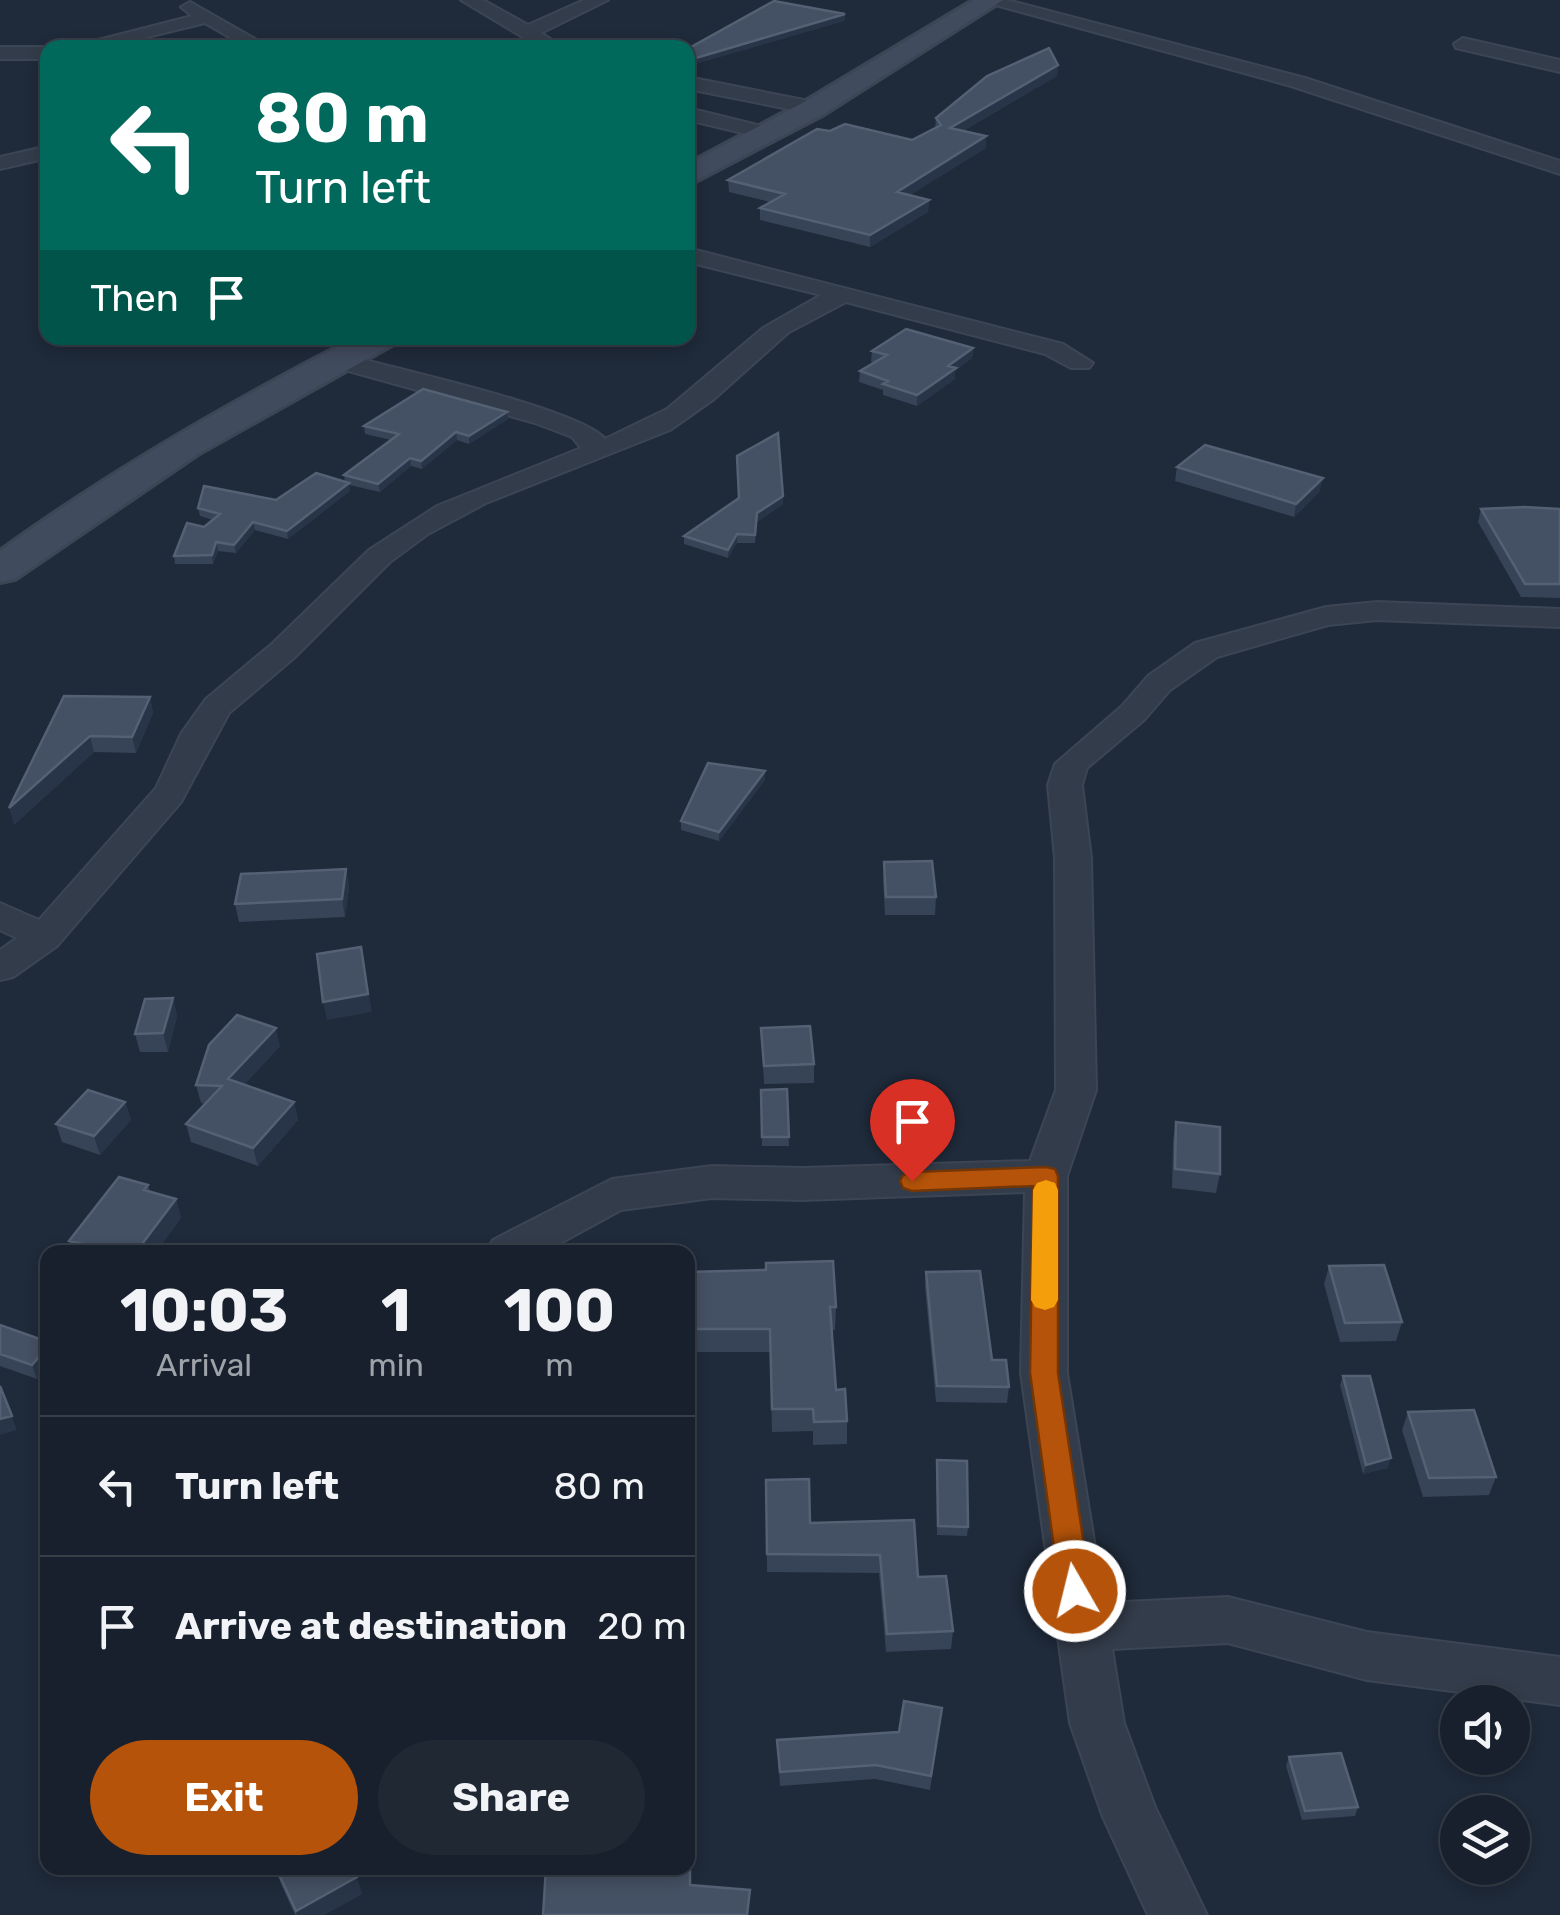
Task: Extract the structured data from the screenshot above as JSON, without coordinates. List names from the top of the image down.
{
  "page": {
    "turn": ["80 m", "Turn left"],
    "then": "Then",
    "eta": [
      "10:03",
      "Arrival",
      "1",
      "min",
      "100",
      "m"
    ],
    "list": [
      {
        "name": "Turn left",
        "value": "80 m"
      },
      {
        "name": "Arrive at destination",
        "value": "20 m"
      }
    ],
    "buttons": ["Exit", "Share"]
  }
}
